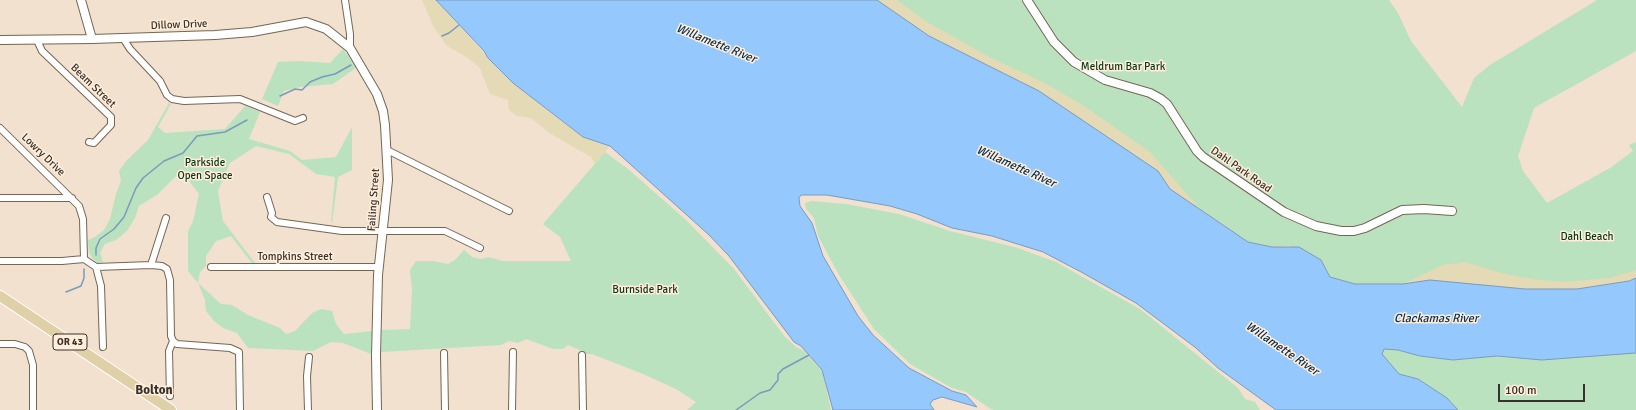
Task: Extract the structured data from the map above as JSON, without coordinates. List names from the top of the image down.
{
  "streets": {
    "main road": ["OR 43"],
    "street": [
      "Dillow Drive",
      "Beam Street",
      "Lowry Drive",
      "Dahl Park Road",
      "Failing Street",
      "Tompkins Street"
    ]
  },
  "crossings": [
    ["Dillow Drive", "Beam Street"],
    ["Dillow Drive", "Failing Street"],
    ["Failing Street", "Tompkins Street"]
  ],
  "districts": ["Bolton"],
  "water": ["Willamette River", "Clackamas River"],
  "parks": [
    "Meldrum Bar Park",
    "Parkside Open Space",
    "Dahl Beach",
    "Burnside Park"
  ],
  "scale_bar": "100 m"
}
